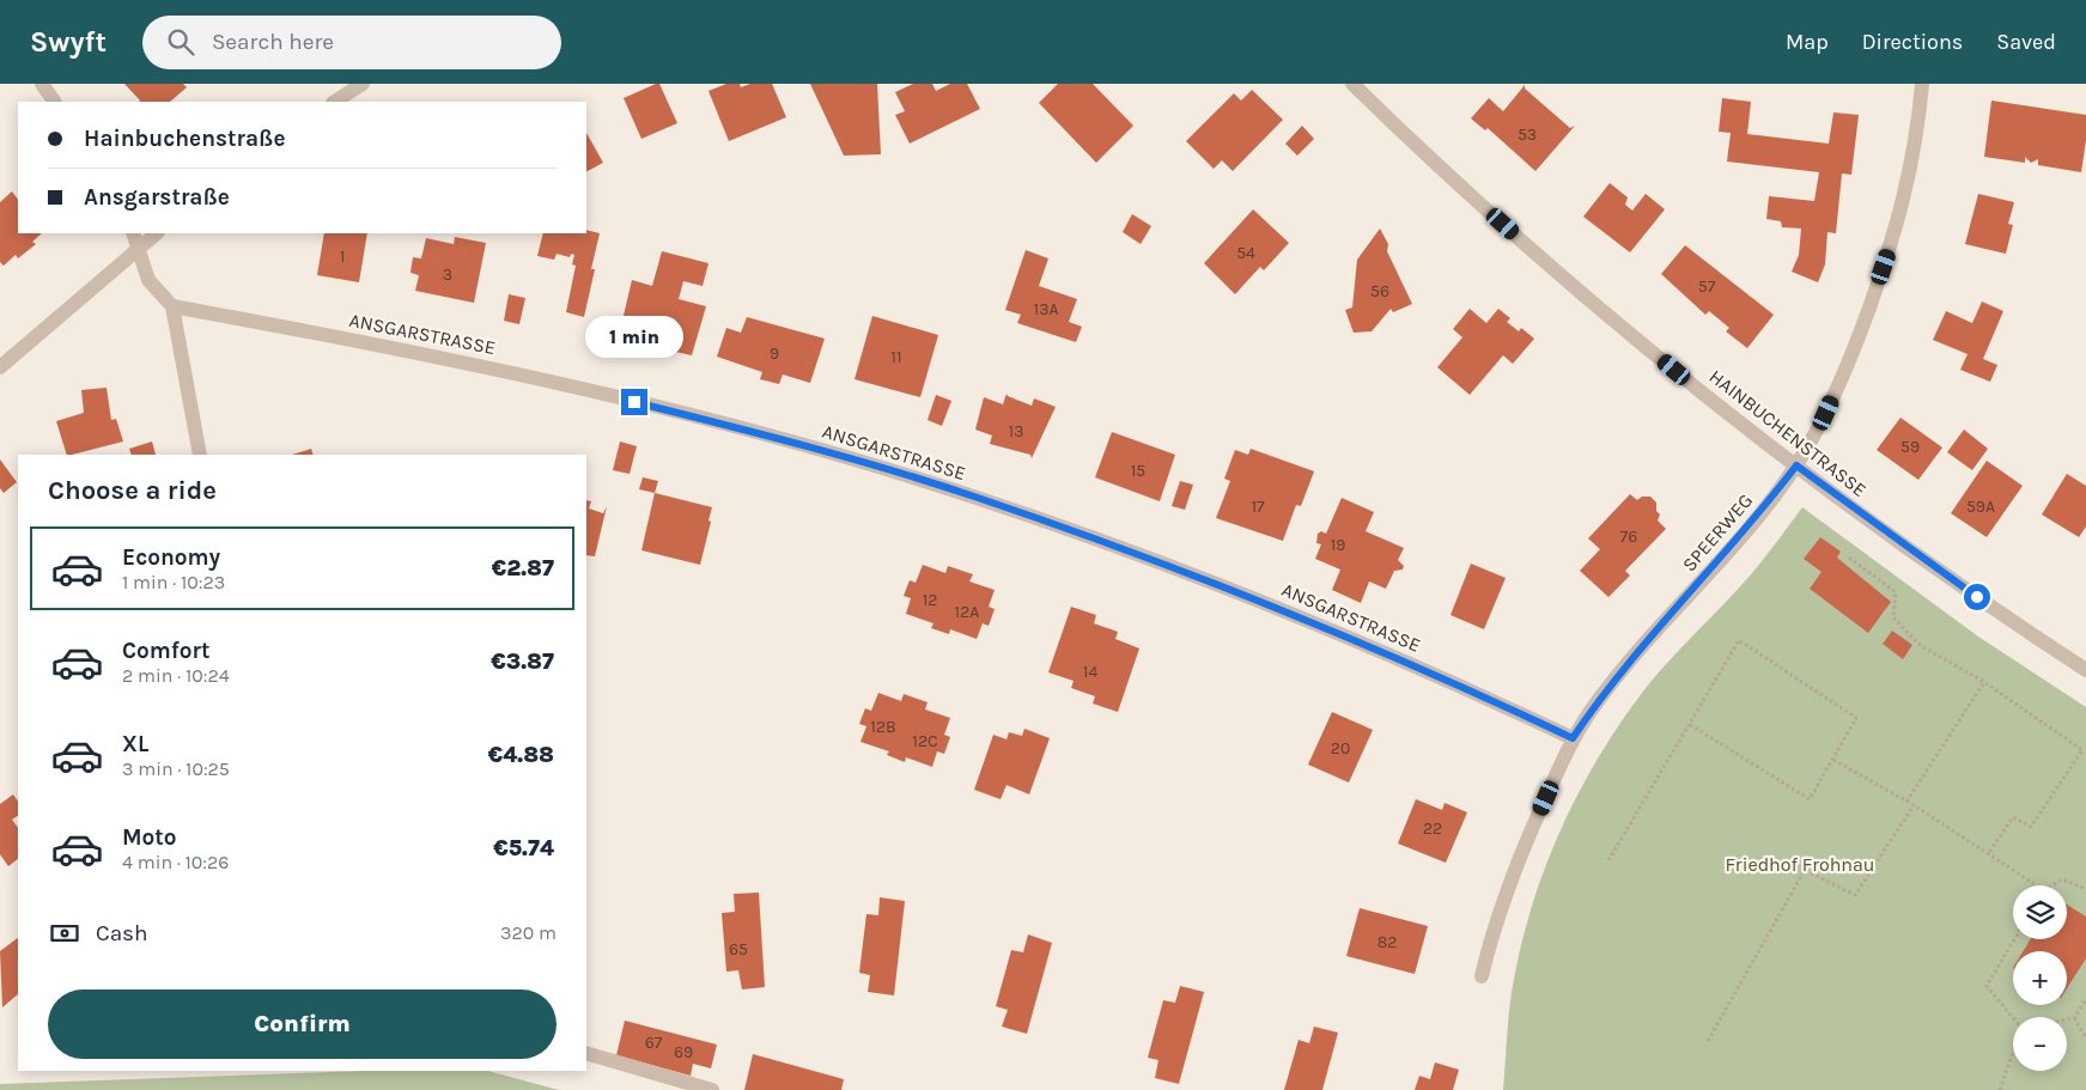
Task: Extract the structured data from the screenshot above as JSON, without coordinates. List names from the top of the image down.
{
  "streets": {
    "street": ["ANSGARSTRASSE", "HAINBUCHENSTRASSE", "SPEERWEG"]
  },
  "crossings": [
    ["ANSGARSTRASSE", "SPEERWEG"],
    ["HAINBUCHENSTRASSE", "SPEERWEG"]
  ],
  "parks": ["Friedhof Frohnau"],
  "house_numbers": [
    "53",
    "54",
    "1",
    "3",
    "57",
    "56",
    "13A",
    "9",
    "11",
    "13",
    "59",
    "15",
    "17",
    "59A",
    "76",
    "19",
    "12",
    "12A",
    "14",
    "12B",
    "12C",
    "20",
    "22",
    "82",
    "65",
    "67",
    "69"
  ],
  "page": {
    "header": "Swyft",
    "search": "Search here",
    "nav": ["Map", "Directions", "Saved"],
    "banner": ["Hainbuchenstraße", "Ansgarstraße"],
    "bubble": "1 min",
    "heading": "Choose a ride",
    "list": [
      {
        "name": "Economy",
        "note": "1 min · 10:23",
        "value": "€2.87"
      },
      {
        "name": "Comfort",
        "note": "2 min · 10:24",
        "value": "€3.87"
      },
      {
        "name": "XL",
        "note": "3 min · 10:25",
        "value": "€4.88"
      },
      {
        "name": "Moto",
        "note": "4 min · 10:26",
        "value": "€5.74"
      }
    ],
    "map_buttons": ["+", "−"],
    "pay": ["Cash", "320 m"],
    "buttons": "Confirm"
  }
}
